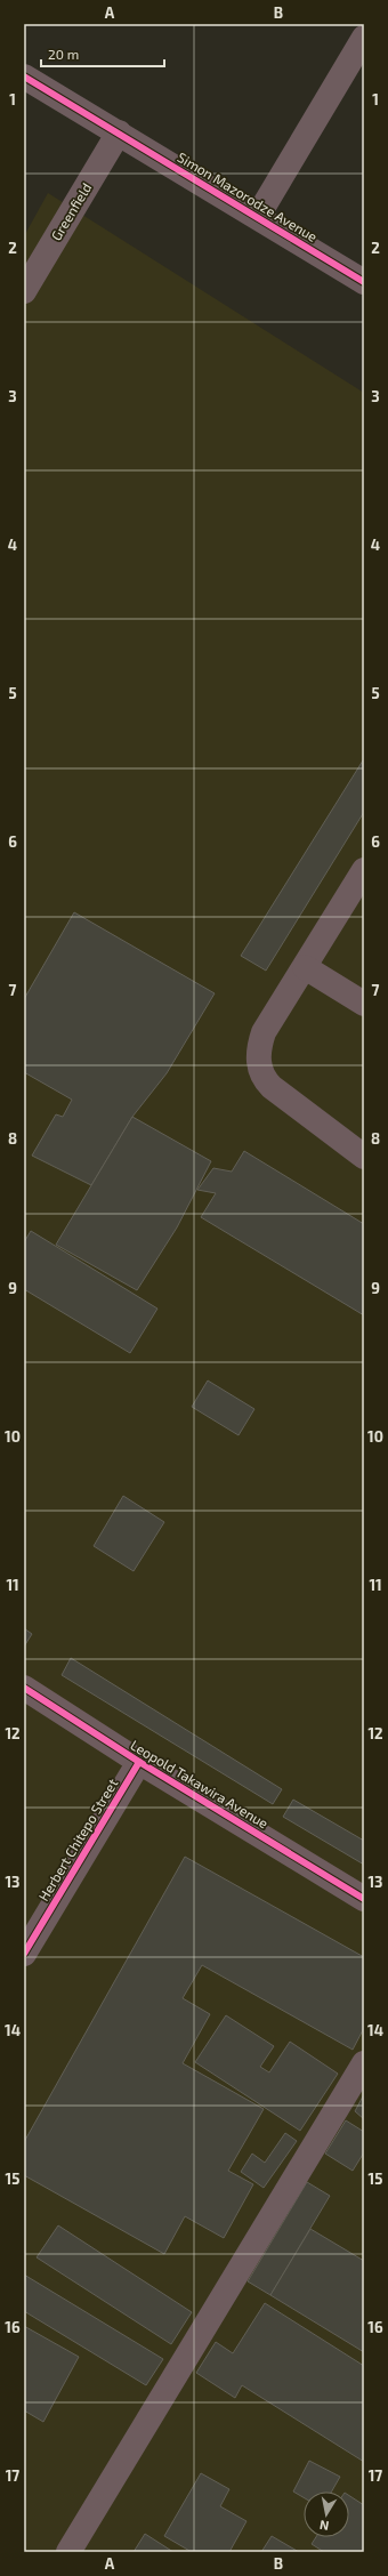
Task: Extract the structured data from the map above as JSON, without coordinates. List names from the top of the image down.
{
  "streets": {
    "street": [
      "Simon Mazorodze Avenue",
      "Greenfield",
      "Leopold Takawira Avenue",
      "Herbert Chitepo Street"
    ]
  },
  "crossings": [
    ["Simon Mazorodze Avenue", "Greenfield"],
    ["Leopold Takawira Avenue", "Herbert Chitepo Street"]
  ],
  "scale_bar": "20 m",
  "north": "bottom",
  "grid": {
    "columns": ["A", "B"],
    "rows": [
      "1",
      "2",
      "3",
      "4",
      "5",
      "6",
      "7",
      "8",
      "9",
      "10",
      "11",
      "12",
      "13",
      "14",
      "15",
      "16",
      "17"
    ]
  }
}
